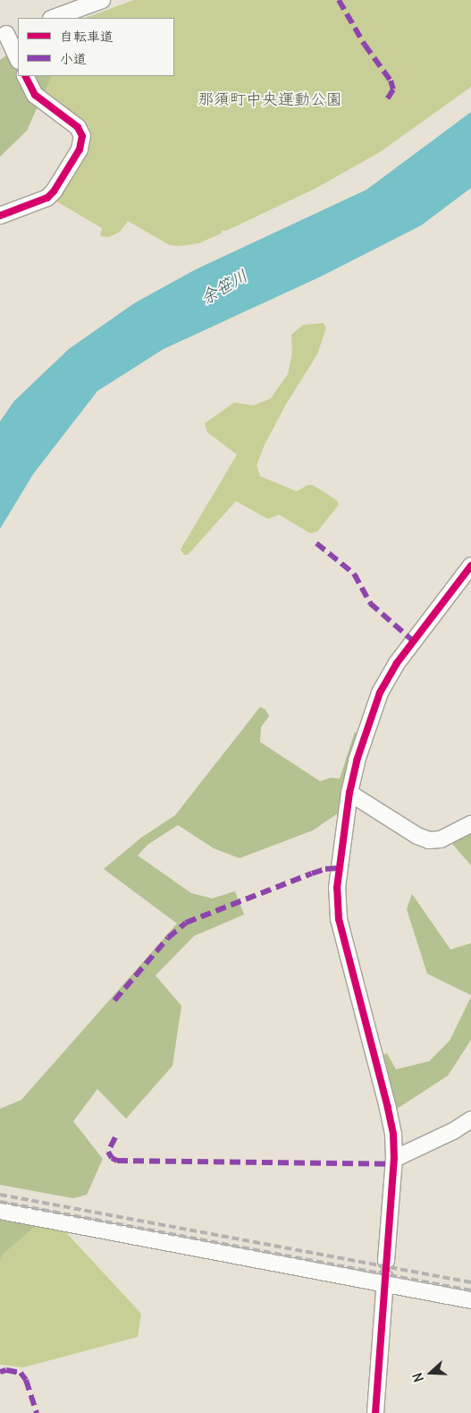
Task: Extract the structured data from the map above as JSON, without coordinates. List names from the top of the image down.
{
  "water": ["余笹川"],
  "parks": ["那須町中央運動公園"],
  "legend": ["自転車道", "小道"],
  "north": "left"
}
